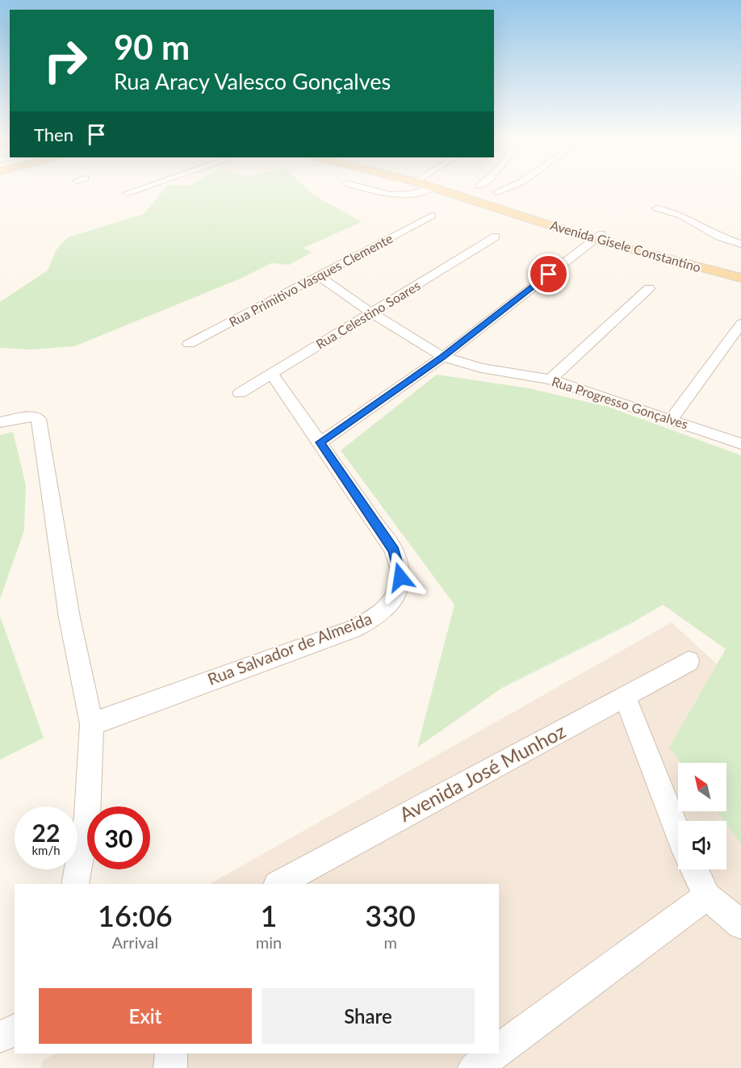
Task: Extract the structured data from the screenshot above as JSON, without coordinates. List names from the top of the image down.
{
  "streets": {
    "main road": ["Avenida Gisele Constantino"],
    "street": [
      "Rua Primitivo Vasques Clemente",
      "Rua Celestino Soares",
      "Rua Progresso Gonçalves",
      "Rua Salvador de Almeida",
      "Avenida José Munhoz"
    ]
  },
  "crossings": [
    ["Rua Primitivo Vasques Clemente", "Rua Progresso Gonçalves"],
    ["Rua Celestino Soares", "Rua Progresso Gonçalves"],
    ["Rua Celestino Soares", "Rua Salvador de Almeida"]
  ],
  "north": "top left",
  "page": {
    "turn": ["90 m", "Rua Aracy Valesco Gonçalves"],
    "then": "Then",
    "speed": "22 km/h",
    "limit": "30",
    "eta": [
      "16:06",
      "Arrival",
      "1",
      "min",
      "330",
      "m"
    ],
    "buttons": ["Exit", "Share"]
  }
}
